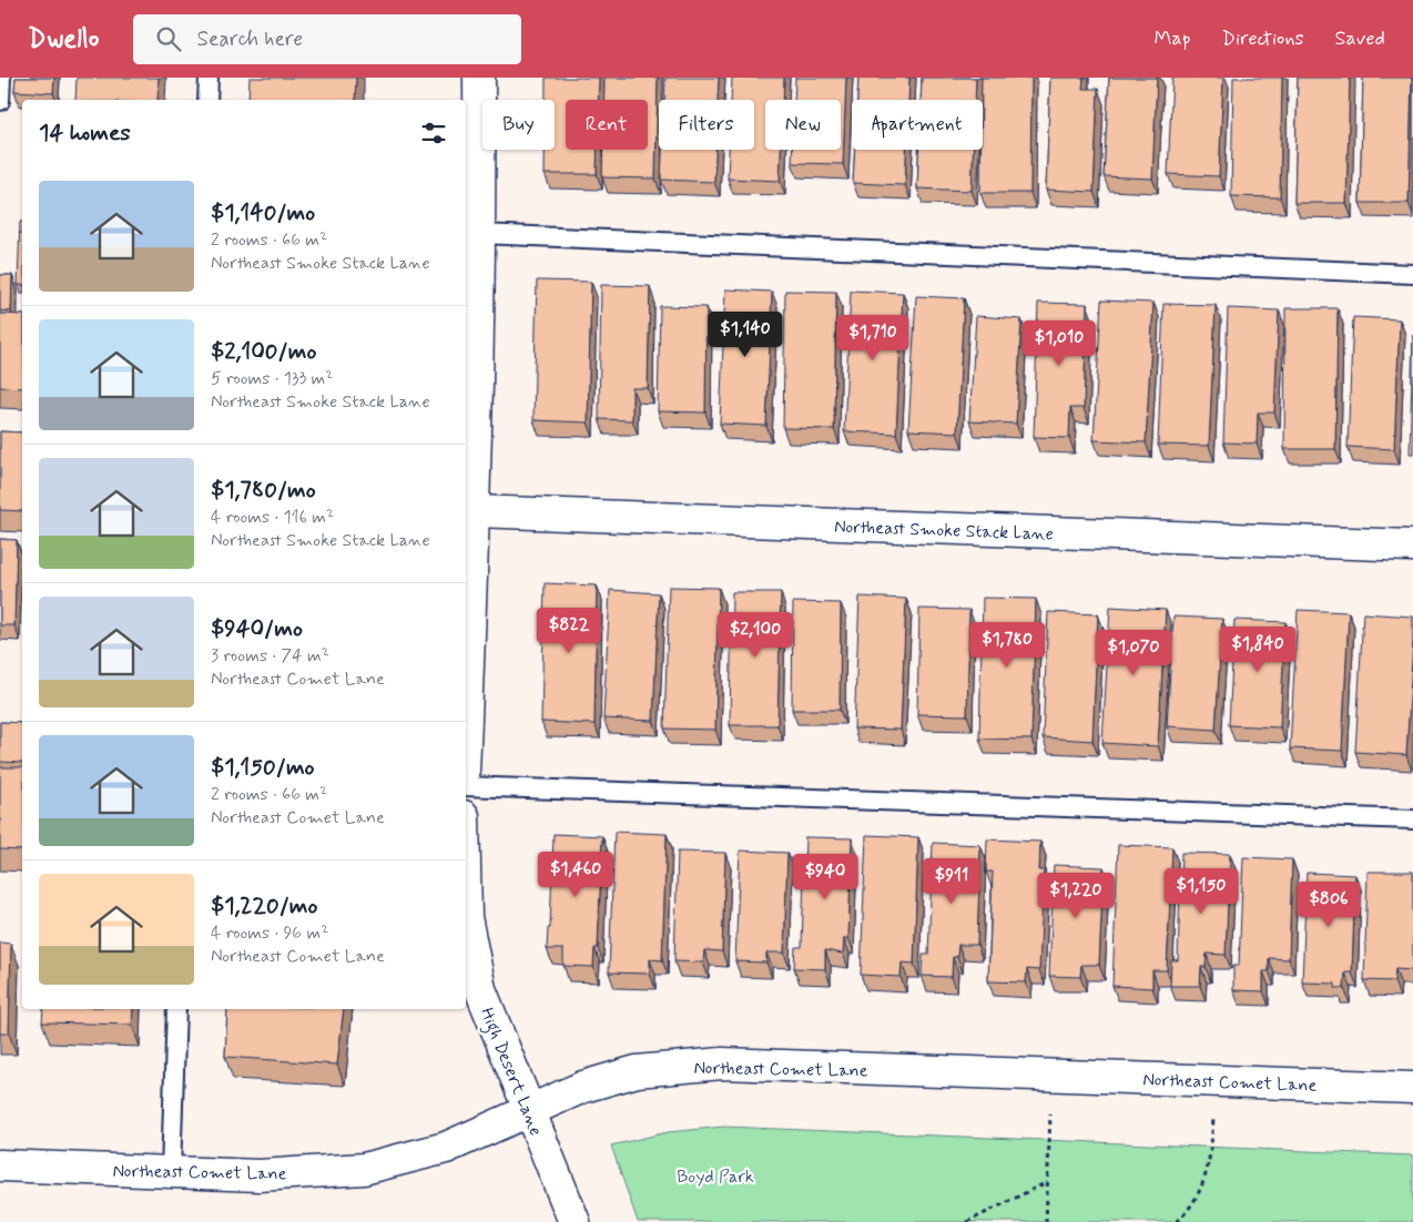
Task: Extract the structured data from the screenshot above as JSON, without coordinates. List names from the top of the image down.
{
  "streets": {
    "street": ["Northeast Smoke Stack Lane", "Northeast Comet Lane", "High Desert Lane"]
  },
  "crossings": [
    ["Northeast Comet Lane", "High Desert Lane"]
  ],
  "parks": ["Boyd Park"],
  "page": {
    "header": "Dwello",
    "search": "Search here",
    "nav": ["Map", "Directions", "Saved"],
    "chip": [
      "Buy",
      "Rent",
      "Filters",
      "New",
      "Apartment"
    ],
    "heading": "14 homes",
    "list": [
      {
        "name": "$1,140/mo",
        "note": "2 rooms · 66 m² · Northeast Smoke Stack Lane"
      },
      {
        "name": "$2,100/mo",
        "note": "5 rooms · 133 m² · Northeast Smoke Stack Lane"
      },
      {
        "name": "$1,780/mo",
        "note": "4 rooms · 116 m² · Northeast Smoke Stack Lane"
      },
      {
        "name": "$940/mo",
        "note": "3 rooms · 74 m² · Northeast Comet Lane"
      },
      {
        "name": "$1,150/mo",
        "note": "2 rooms · 66 m² · Northeast Comet Lane"
      },
      {
        "name": "$1,220/mo",
        "note": "4 rooms · 96 m² · Northeast Comet Lane"
      }
    ],
    "price": [
      "$1,140",
      "$1,710",
      "$1,010",
      "$822",
      "$2,100",
      "$1,780",
      "$1,840",
      "$1,070",
      "$1,460",
      "$940",
      "$911",
      "$1,150",
      "$1,220",
      "$806"
    ]
  }
}
